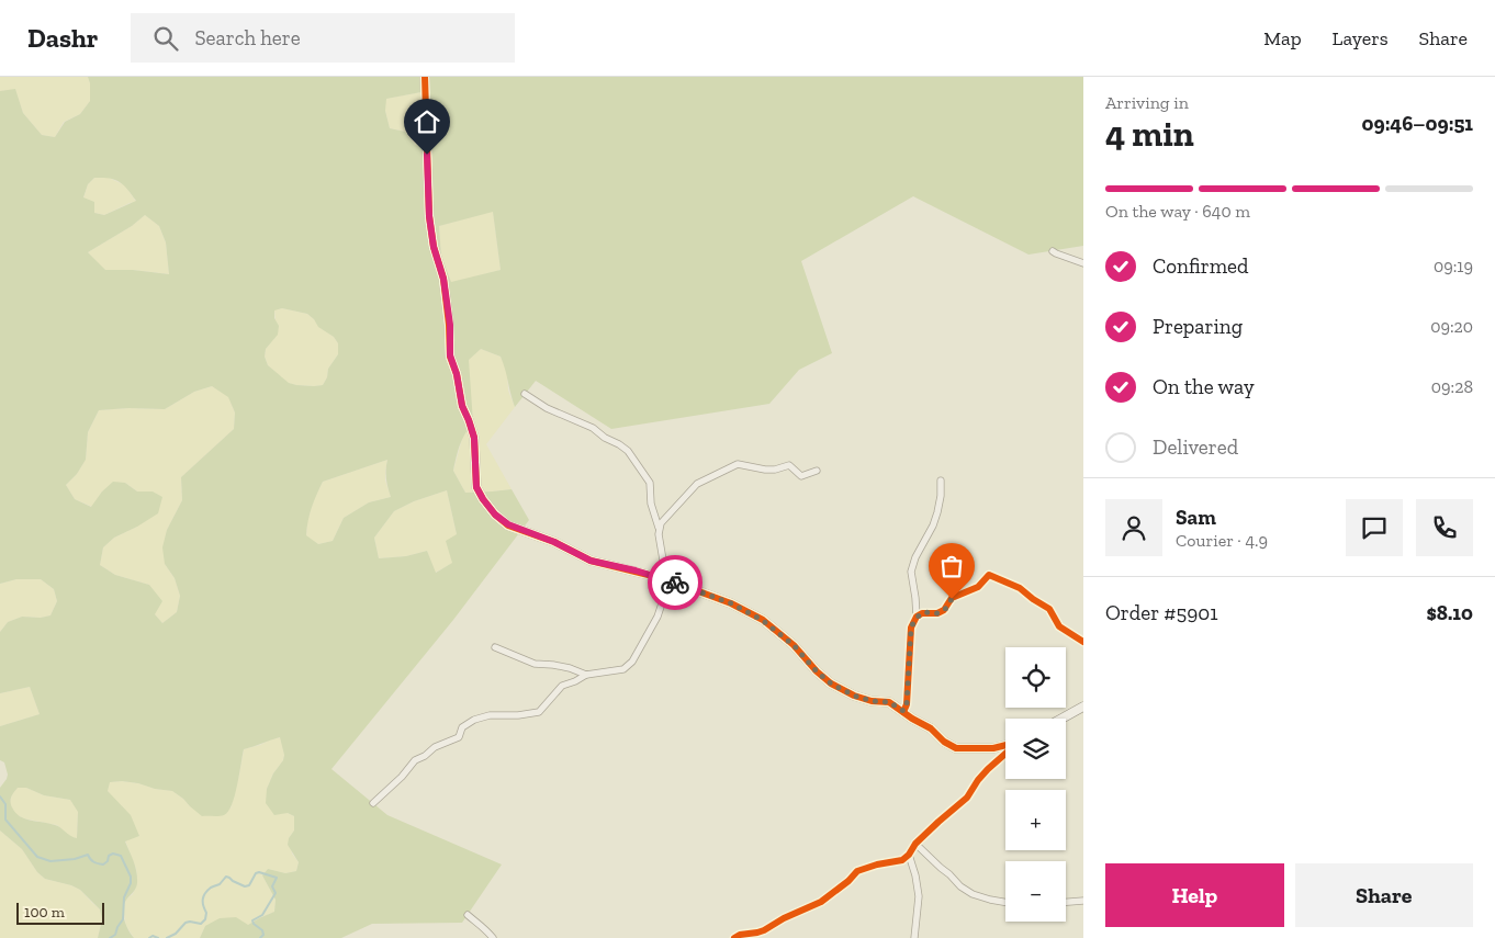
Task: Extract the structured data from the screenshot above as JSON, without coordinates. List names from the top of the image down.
{
  "scale_bar": "100 m",
  "page": {
    "header": "Dashr",
    "search": "Search here",
    "nav": ["Map", "Layers", "Share"],
    "heading": ["4 min", "Arriving in", "09:46–09:51"],
    "panel": [
      "Sam",
      "Courier · 4.9",
      "Order #5901",
      "$8.10"
    ],
    "bar": "On the way · 640 m",
    "list": [
      ["Confirmed", "09:19"],
      ["Preparing", "09:20"],
      ["On the way", "09:28"],
      "Delivered"
    ],
    "map_buttons": ["+", "−"],
    "buttons": ["Help", "Share"],
    "scale": "100 m"
  }
}
